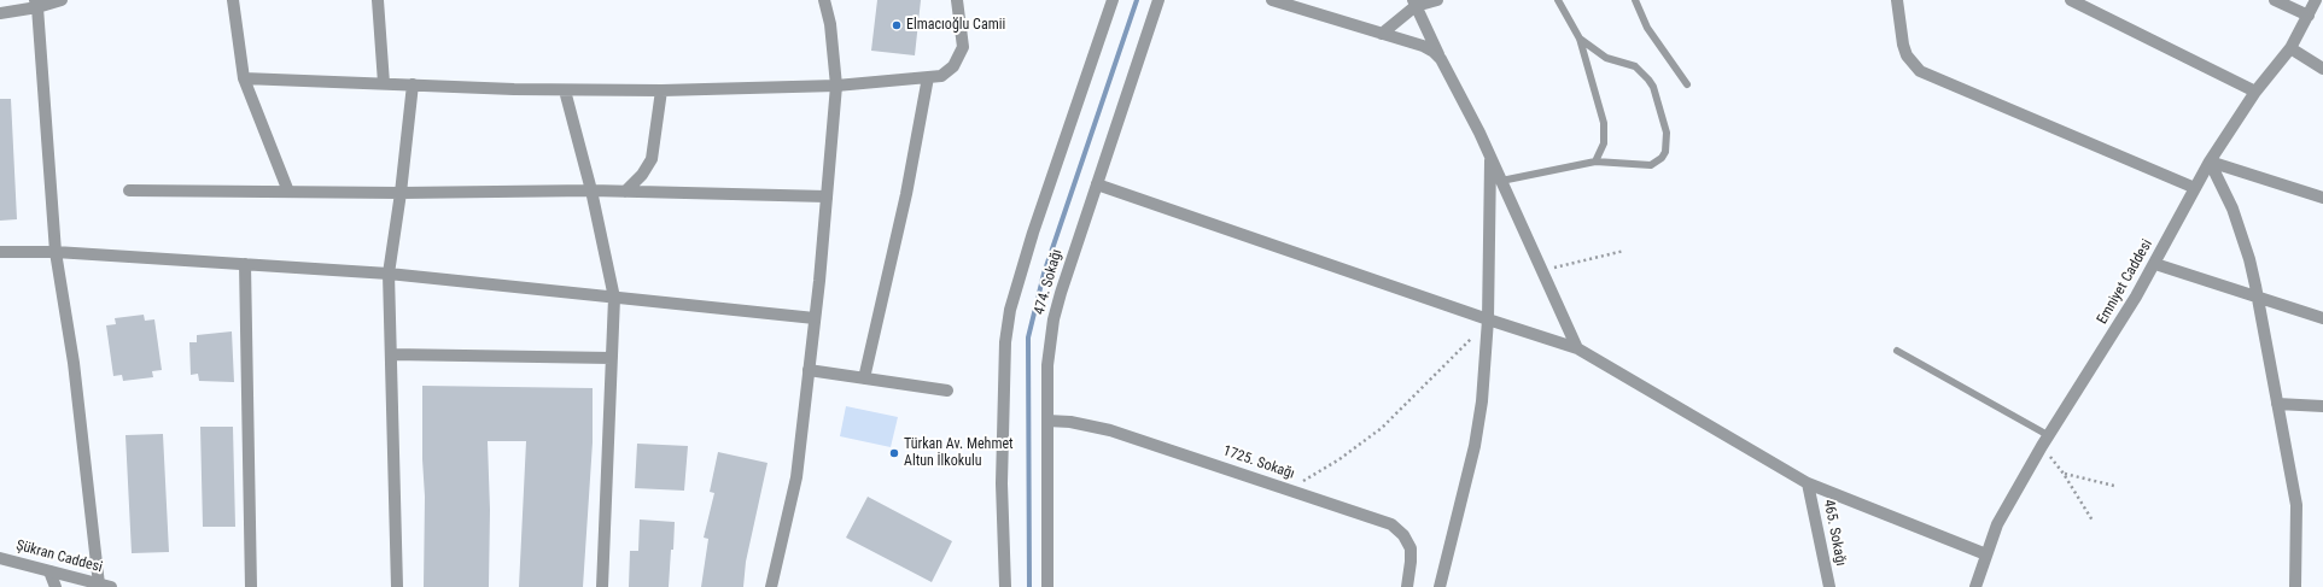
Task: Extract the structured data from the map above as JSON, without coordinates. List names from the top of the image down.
{
  "streets": {
    "street": [
      "474. Sokağı",
      "Emniyet Caddesi",
      "1725. Sokağı",
      "465. Sokağı",
      "Şükran Caddesi"
    ]
  },
  "crossings": [
    ["474. Sokağı", "1725. Sokağı"]
  ],
  "places": ["Elmacıoğlu Camii", "Türkan Av. Mehmet Altun İlkokulu"]
}
